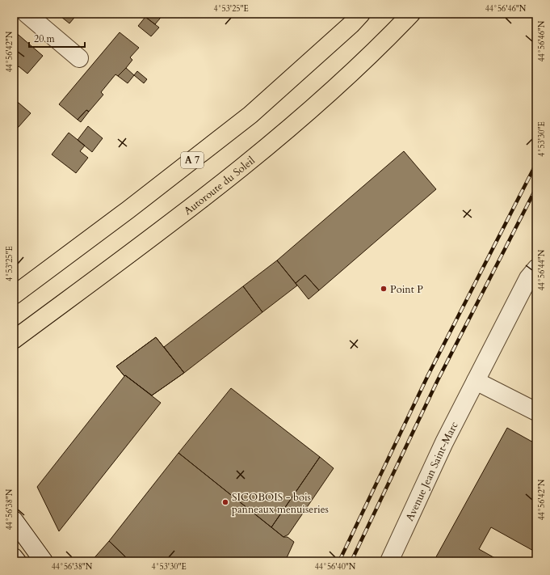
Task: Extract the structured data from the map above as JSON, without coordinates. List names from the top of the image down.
{
  "streets": {
    "highway": ["A 7", "Autoroute du Soleil"],
    "street": ["Avenue Jean Saint-Marc"]
  },
  "places": ["Point P", "SICOBOIS - bois panneaux menuiseries"],
  "scale_bar": "20 m",
  "coordinates": [
    "4°53'25\"E",
    "44°56'46\"N",
    "44°56'42\"N",
    "4°53'30\"E",
    "44°56'44\"N",
    "44°56'38\"N",
    "44°56'40\"N"
  ]
}
